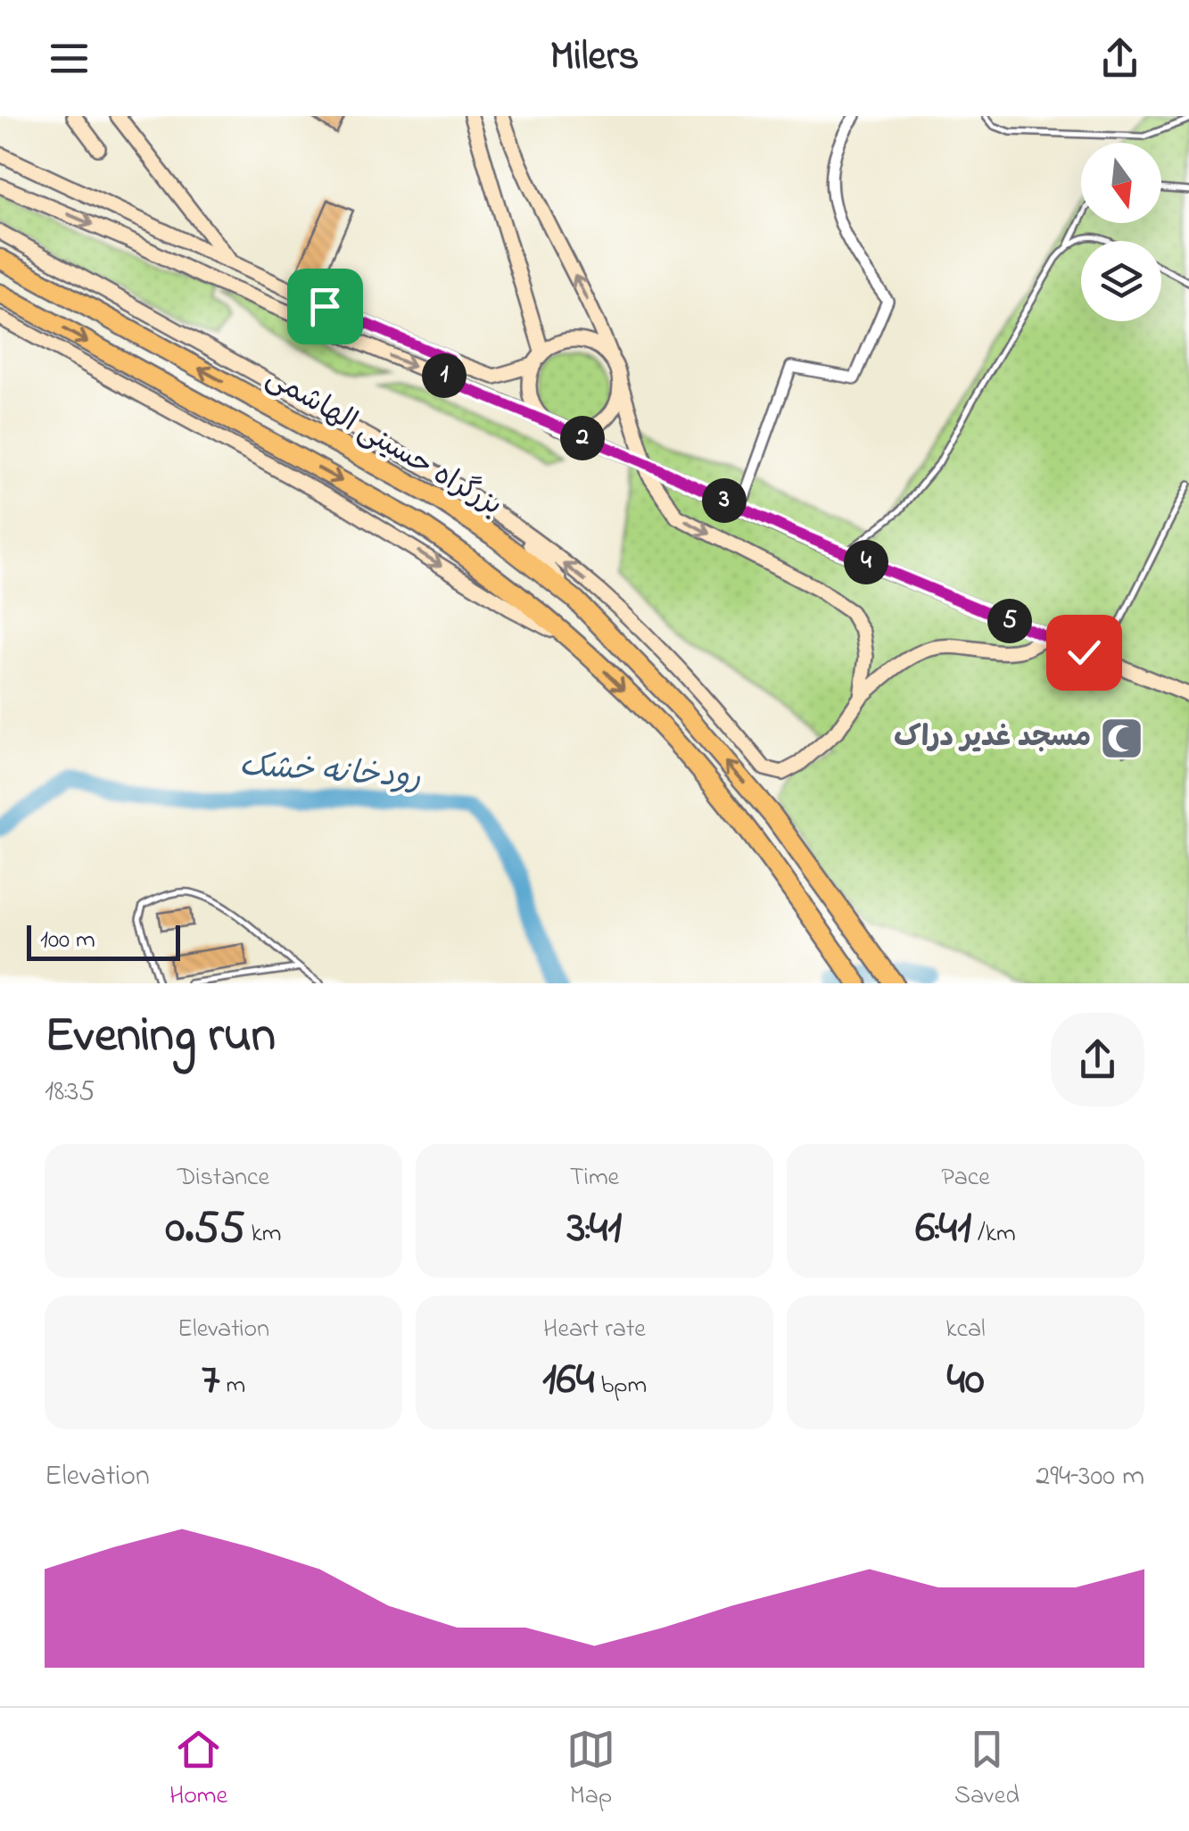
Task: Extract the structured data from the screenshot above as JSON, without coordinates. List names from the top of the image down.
{
  "streets": {
    "highway": ["بزرگراه حسینی الهاشمی"]
  },
  "water": ["رودخانه خشک"],
  "places": {
    "mosque": ["مسجد غدیر دراک"]
  },
  "scale_bar": "100 m",
  "north": "bottom",
  "page": {
    "header": "Milers",
    "pins": [
      "1",
      "2",
      "3",
      "4",
      "5"
    ],
    "scale": "100 m",
    "heading": ["Evening run", "18:35"],
    "stats": [
      ["Distance", "0.55 km"],
      ["Time", "3:41"],
      ["Pace", "6:41 /km"],
      ["Elevation", "7 m"],
      ["Heart rate", "164 bpm"],
      ["kcal", "40"]
    ],
    "chart": ["Elevation", "294–300 m"],
    "tabs": ["Home", "Map", "Saved"]
  }
}
